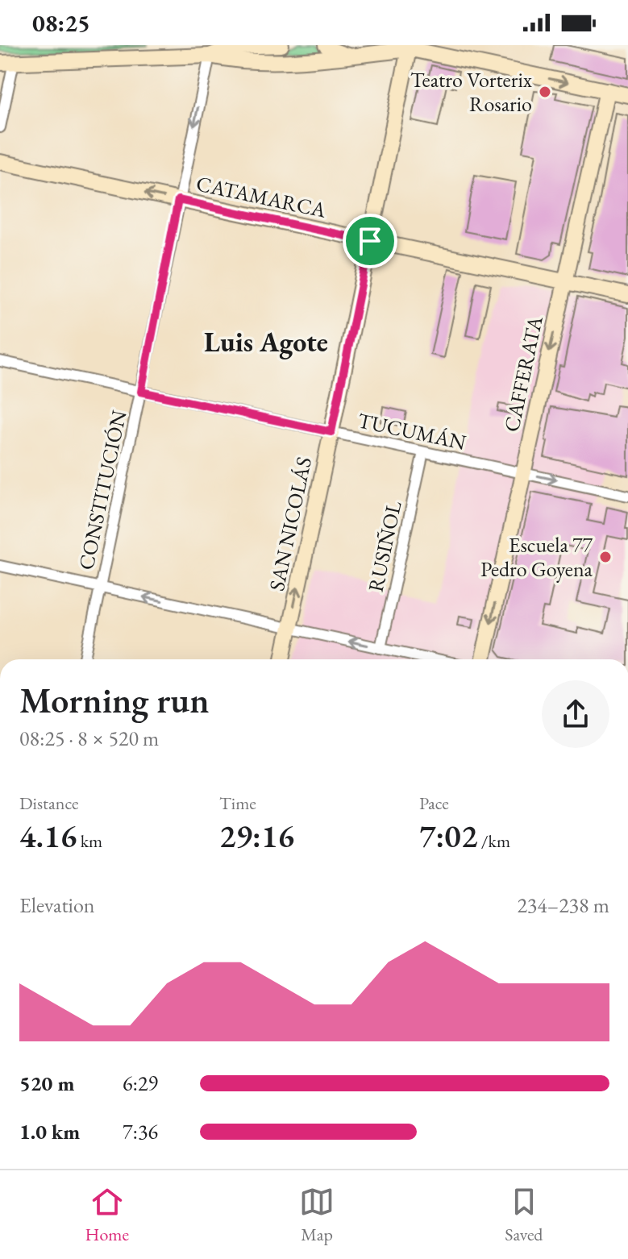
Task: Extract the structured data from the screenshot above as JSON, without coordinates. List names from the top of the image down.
{
  "streets": {
    "main road": ["CATAMARCA", "CAFFERATA", "SAN NICOLÁS"],
    "street": ["TUCUMÁN", "CONSTITUCIÓN", "RUSIÑOL"]
  },
  "crossings": [
    ["CATAMARCA", "CAFFERATA"],
    ["CATAMARCA", "CONSTITUCIÓN"],
    ["CATAMARCA", "SAN NICOLÁS"],
    ["CAFFERATA", "TUCUMÁN"],
    ["TUCUMÁN", "CONSTITUCIÓN"],
    ["TUCUMÁN", "SAN NICOLÁS"],
    ["TUCUMÁN", "RUSIÑOL"]
  ],
  "one_way": ["CAFFERATA"],
  "districts": ["Luis Agote"],
  "places": ["Teatro Vorterix Rosario", "Escuela 77 Pedro Goyena"],
  "page": {
    "status": "08:25",
    "heading": ["Morning run", "08:25 · 8 × 520 m"],
    "stats": [
      ["Distance", "4.16 km"],
      ["Time", "29:16"],
      ["Pace", "7:02 /km"]
    ],
    "chart": ["Elevation", "234–238 m"],
    "list": [
      {
        "name": "520 m",
        "note": "6:29"
      },
      {
        "name": "1.0 km",
        "note": "7:36"
      }
    ],
    "tabs": ["Home", "Map", "Saved"]
  }
}
